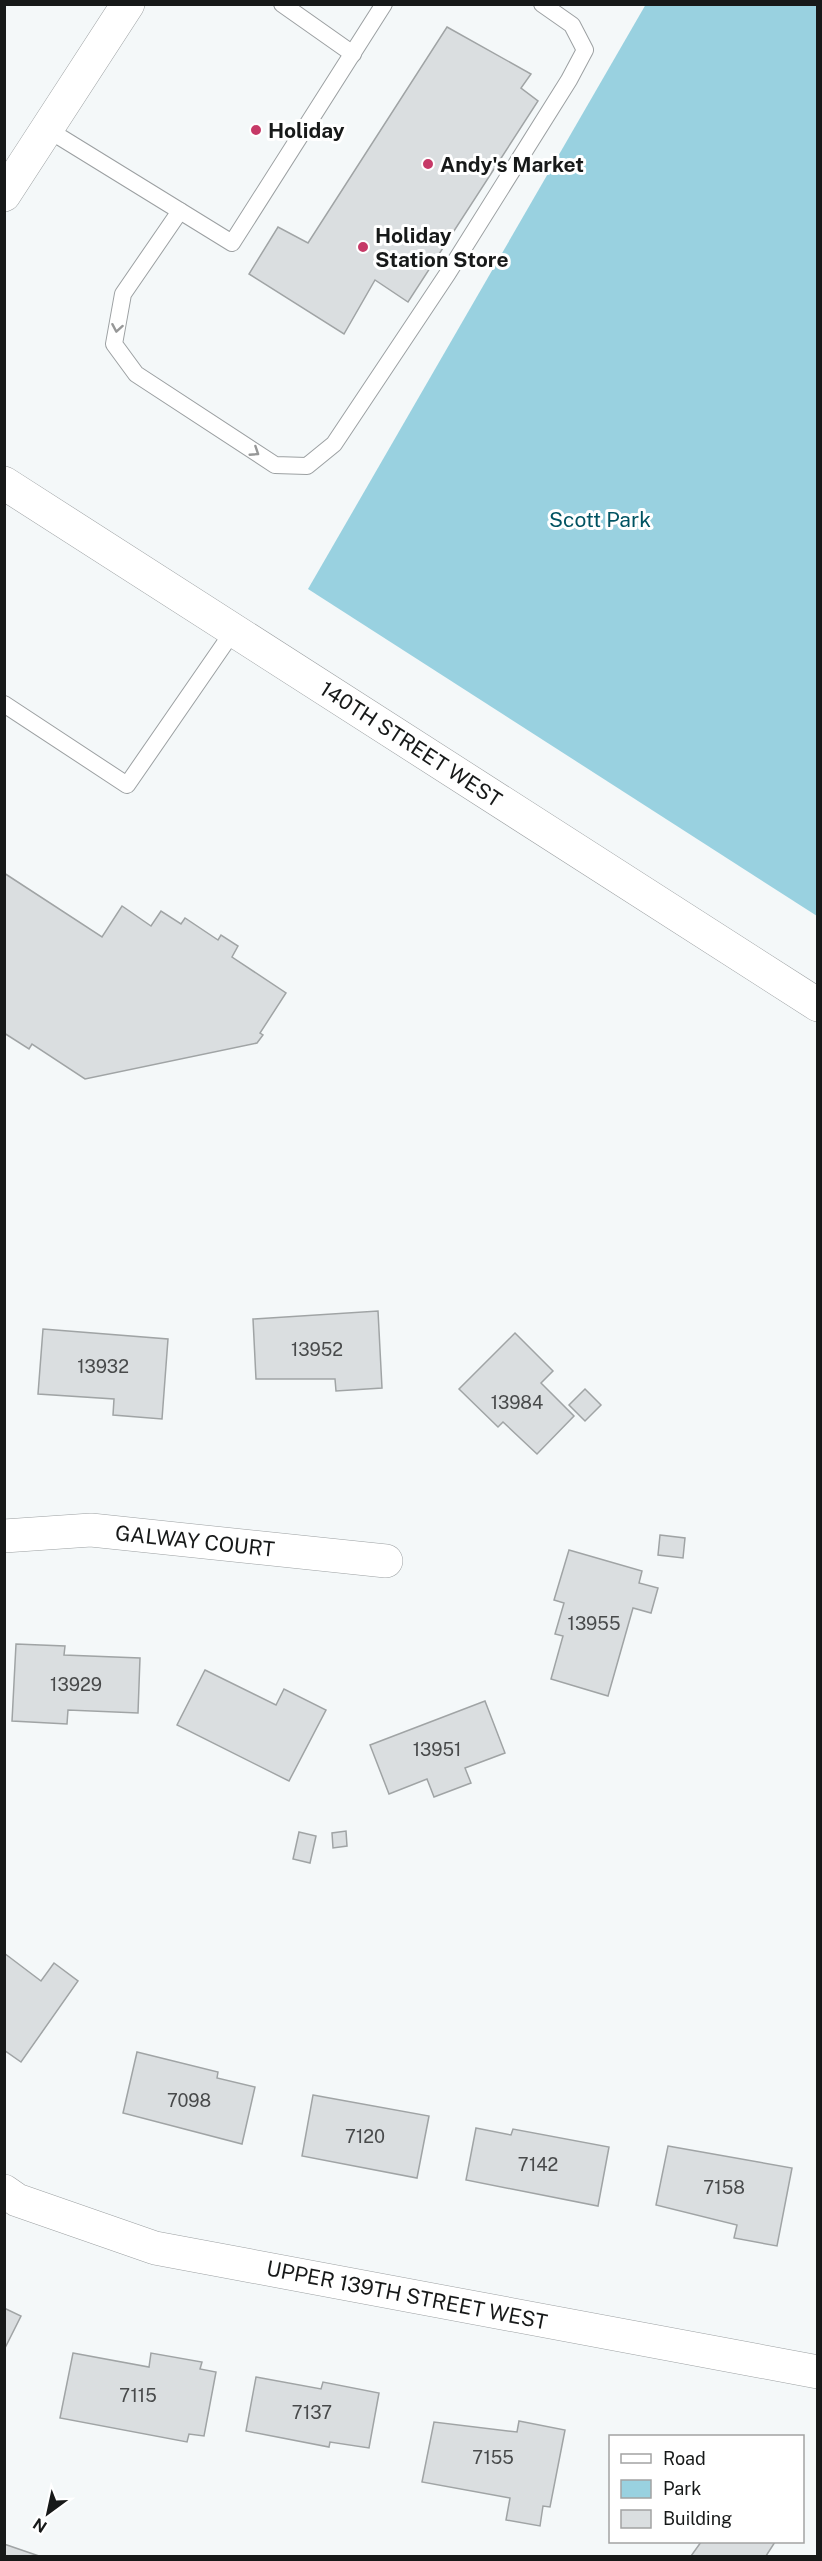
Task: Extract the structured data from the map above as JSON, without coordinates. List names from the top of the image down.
{
  "streets": {
    "street": ["140TH STREET WEST", "GALWAY COURT", "UPPER 139TH STREET WEST"]
  },
  "parks": ["Scott Park"],
  "places": ["Holiday", "Andy's Market", "Holiday Station Store"],
  "house_numbers": [
    "13952",
    "13932",
    "13984",
    "13955",
    "13929",
    "13951",
    "7098",
    "7120",
    "7142",
    "7158",
    "7115",
    "7137",
    "7155"
  ],
  "legend": ["Road", "Park", "Building"],
  "north": "bottom left"
}
